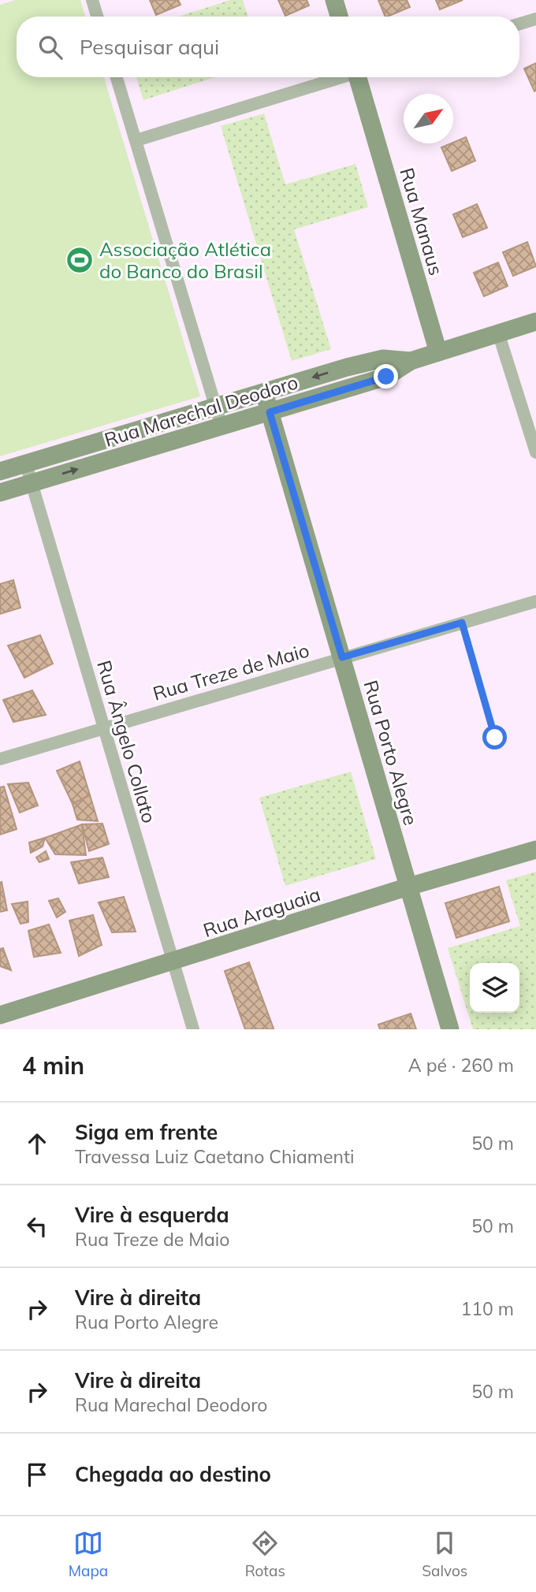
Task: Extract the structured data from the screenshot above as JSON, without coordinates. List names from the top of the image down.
{
  "streets": {
    "street": [
      "Rua Manaus",
      "Rua Marechal Deodoro",
      "Rua Treze de Maio",
      "Rua Ângelo Collato",
      "Rua Porto Alegre",
      "Rua Araguaia"
    ]
  },
  "crossings": [
    ["Rua Manaus", "Rua Marechal Deodoro"],
    ["Rua Marechal Deodoro", "Rua Ângelo Collato"],
    ["Rua Marechal Deodoro", "Rua Porto Alegre"],
    ["Rua Treze de Maio", "Rua Ângelo Collato"],
    ["Rua Treze de Maio", "Rua Porto Alegre"],
    ["Rua Ângelo Collato", "Rua Araguaia"],
    ["Rua Porto Alegre", "Rua Araguaia"]
  ],
  "places": {
    "sports": ["Associação Atlética do Banco do Brasil"]
  },
  "north": "top right",
  "page": {
    "search": "Pesquisar aqui",
    "heading": ["4 min", "A pé · 260 m"],
    "list": [
      ["Siga em frente", "Travessa Luiz Caetano Chiamenti", "50 m"],
      ["Vire à esquerda", "Rua Treze de Maio", "50 m"],
      ["Vire à direita", "Rua Porto Alegre", "110 m"],
      ["Vire à direita", "Rua Marechal Deodoro", "50 m"],
      "Chegada ao destino"
    ],
    "nav": ["Mapa", "Rotas", "Salvos"]
  }
}
